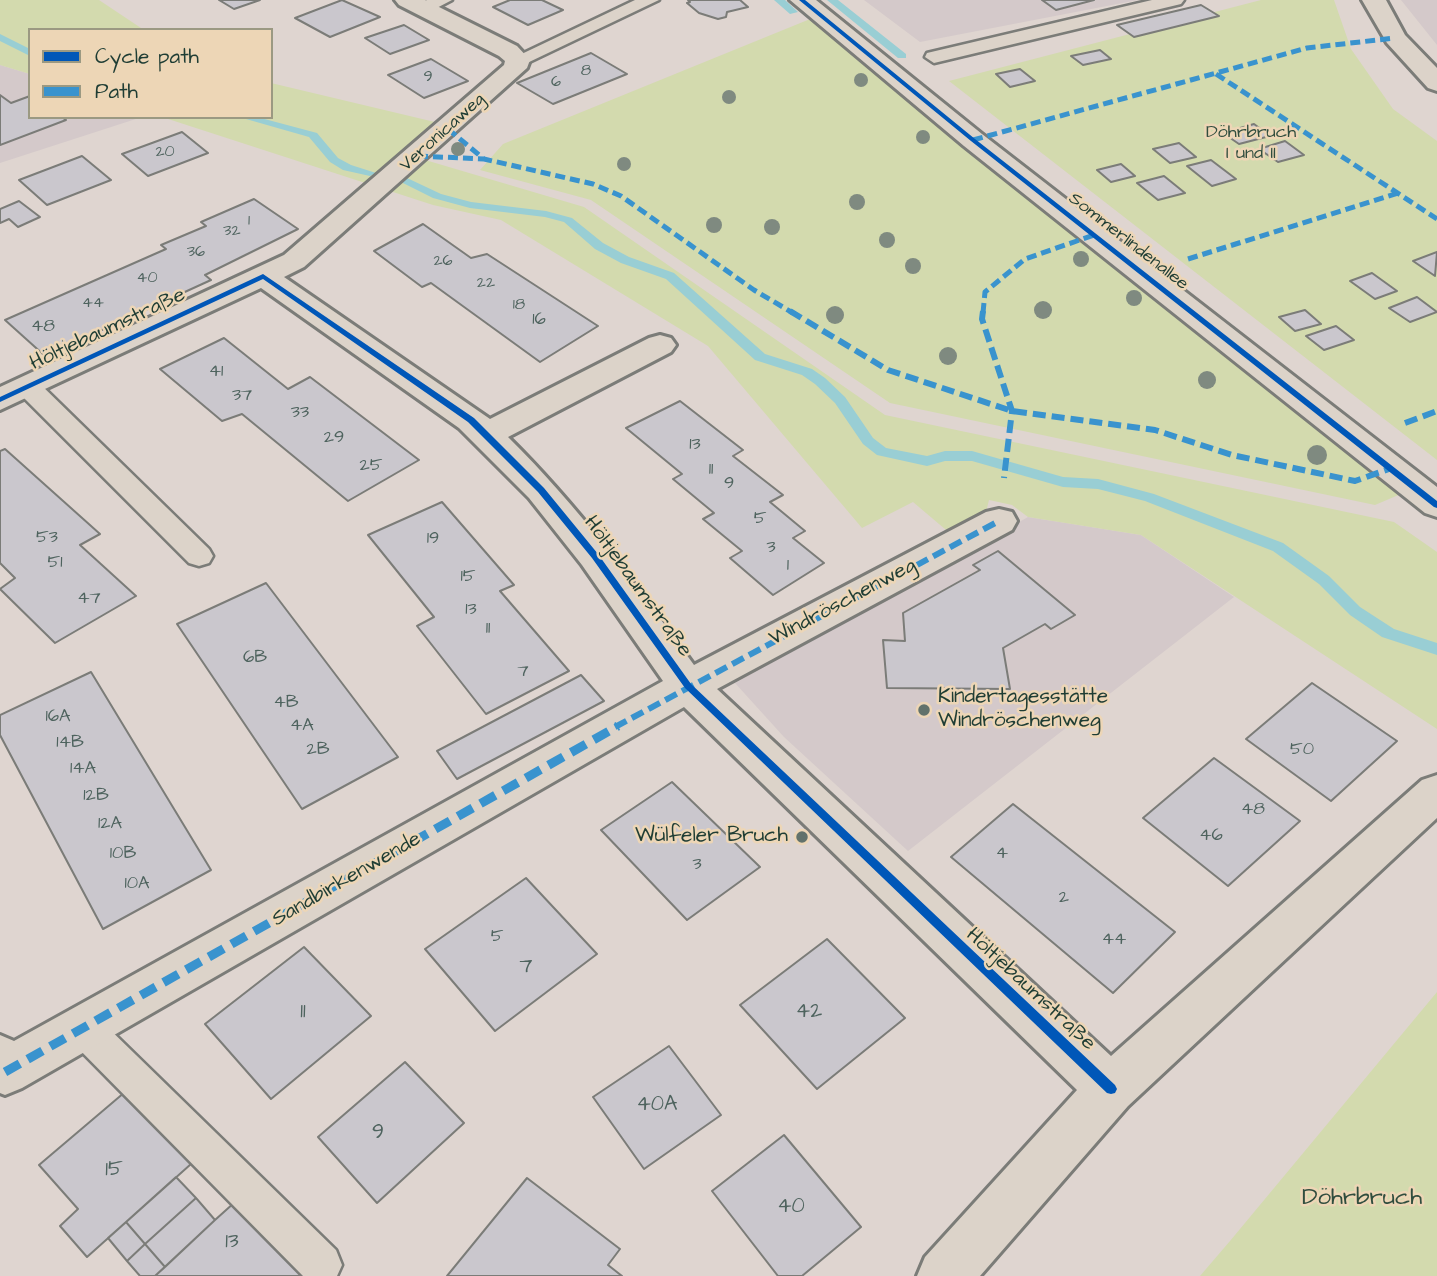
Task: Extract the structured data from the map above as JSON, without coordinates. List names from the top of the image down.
{
  "streets": {
    "street": [
      "Veronicaweg",
      "Sommerlindenallee",
      "Höltjebaumstraße",
      "Windröschenweg",
      "Sandbirkenwende"
    ]
  },
  "crossings": [
    ["Veronicaweg", "Höltjebaumstraße"],
    ["Höltjebaumstraße", "Windröschenweg"],
    ["Höltjebaumstraße", "Sandbirkenwende"],
    ["Windröschenweg", "Sandbirkenwende"]
  ],
  "parks": ["Döhrbruch I und II", "Döhrbruch"],
  "places": ["Kindertagesstätte Windröschenweg", "Wülfeler Bruch"],
  "house_numbers": [
    "8",
    "9",
    "6",
    "20",
    "1",
    "32",
    "36",
    "26",
    "40",
    "22",
    "44",
    "18",
    "16",
    "48",
    "41",
    "37",
    "33",
    "29",
    "13",
    "25",
    "11",
    "9",
    "5",
    "53",
    "19",
    "3",
    "51",
    "1",
    "15",
    "47",
    "13",
    "11",
    "6B",
    "7",
    "4B",
    "16A",
    "4A",
    "14B",
    "2B",
    "50",
    "14A",
    "12B",
    "48",
    "12A",
    "46",
    "10B",
    "4",
    "3",
    "10A",
    "2",
    "5",
    "44",
    "7",
    "11",
    "42",
    "40A",
    "9",
    "15",
    "40",
    "13"
  ],
  "legend": ["Cycle path", "Path"]
}
